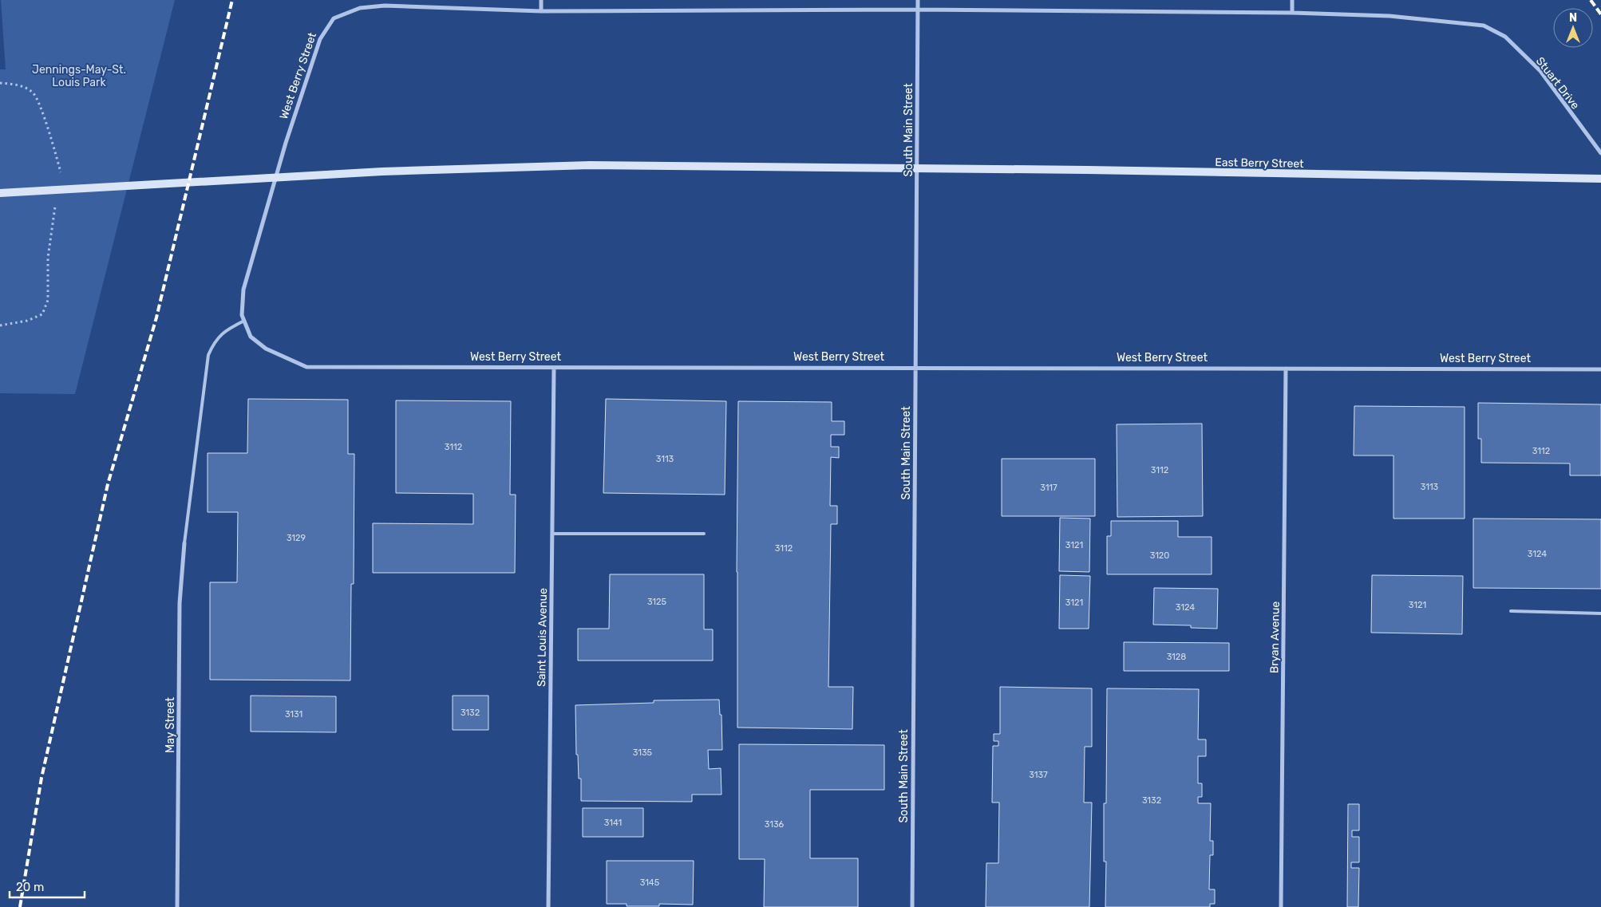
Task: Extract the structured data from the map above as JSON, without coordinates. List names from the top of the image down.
{
  "streets": {
    "main road": ["East Berry Street"],
    "street": [
      "West Berry Street",
      "Stuart Drive",
      "South Main Street",
      "Saint Louis Avenue",
      "Bryan Avenue",
      "May Street"
    ]
  },
  "crossings": [
    ["West Berry Street", "South Main Street"],
    ["West Berry Street", "Saint Louis Avenue"],
    ["West Berry Street", "Bryan Avenue"],
    ["South Main Street", "East Berry Street"]
  ],
  "parks": ["Jennings-May-St. Louis Park"],
  "house_numbers": [
    "3112",
    "3112",
    "3113",
    "3112",
    "3113",
    "3117",
    "3129",
    "3121",
    "3112",
    "3124",
    "3120",
    "3125",
    "3121",
    "3121",
    "3124",
    "3128",
    "3132",
    "3131",
    "3135",
    "3137",
    "3132",
    "3141",
    "3136",
    "3145"
  ],
  "scale_bar": "20 m",
  "north": "top"
}
